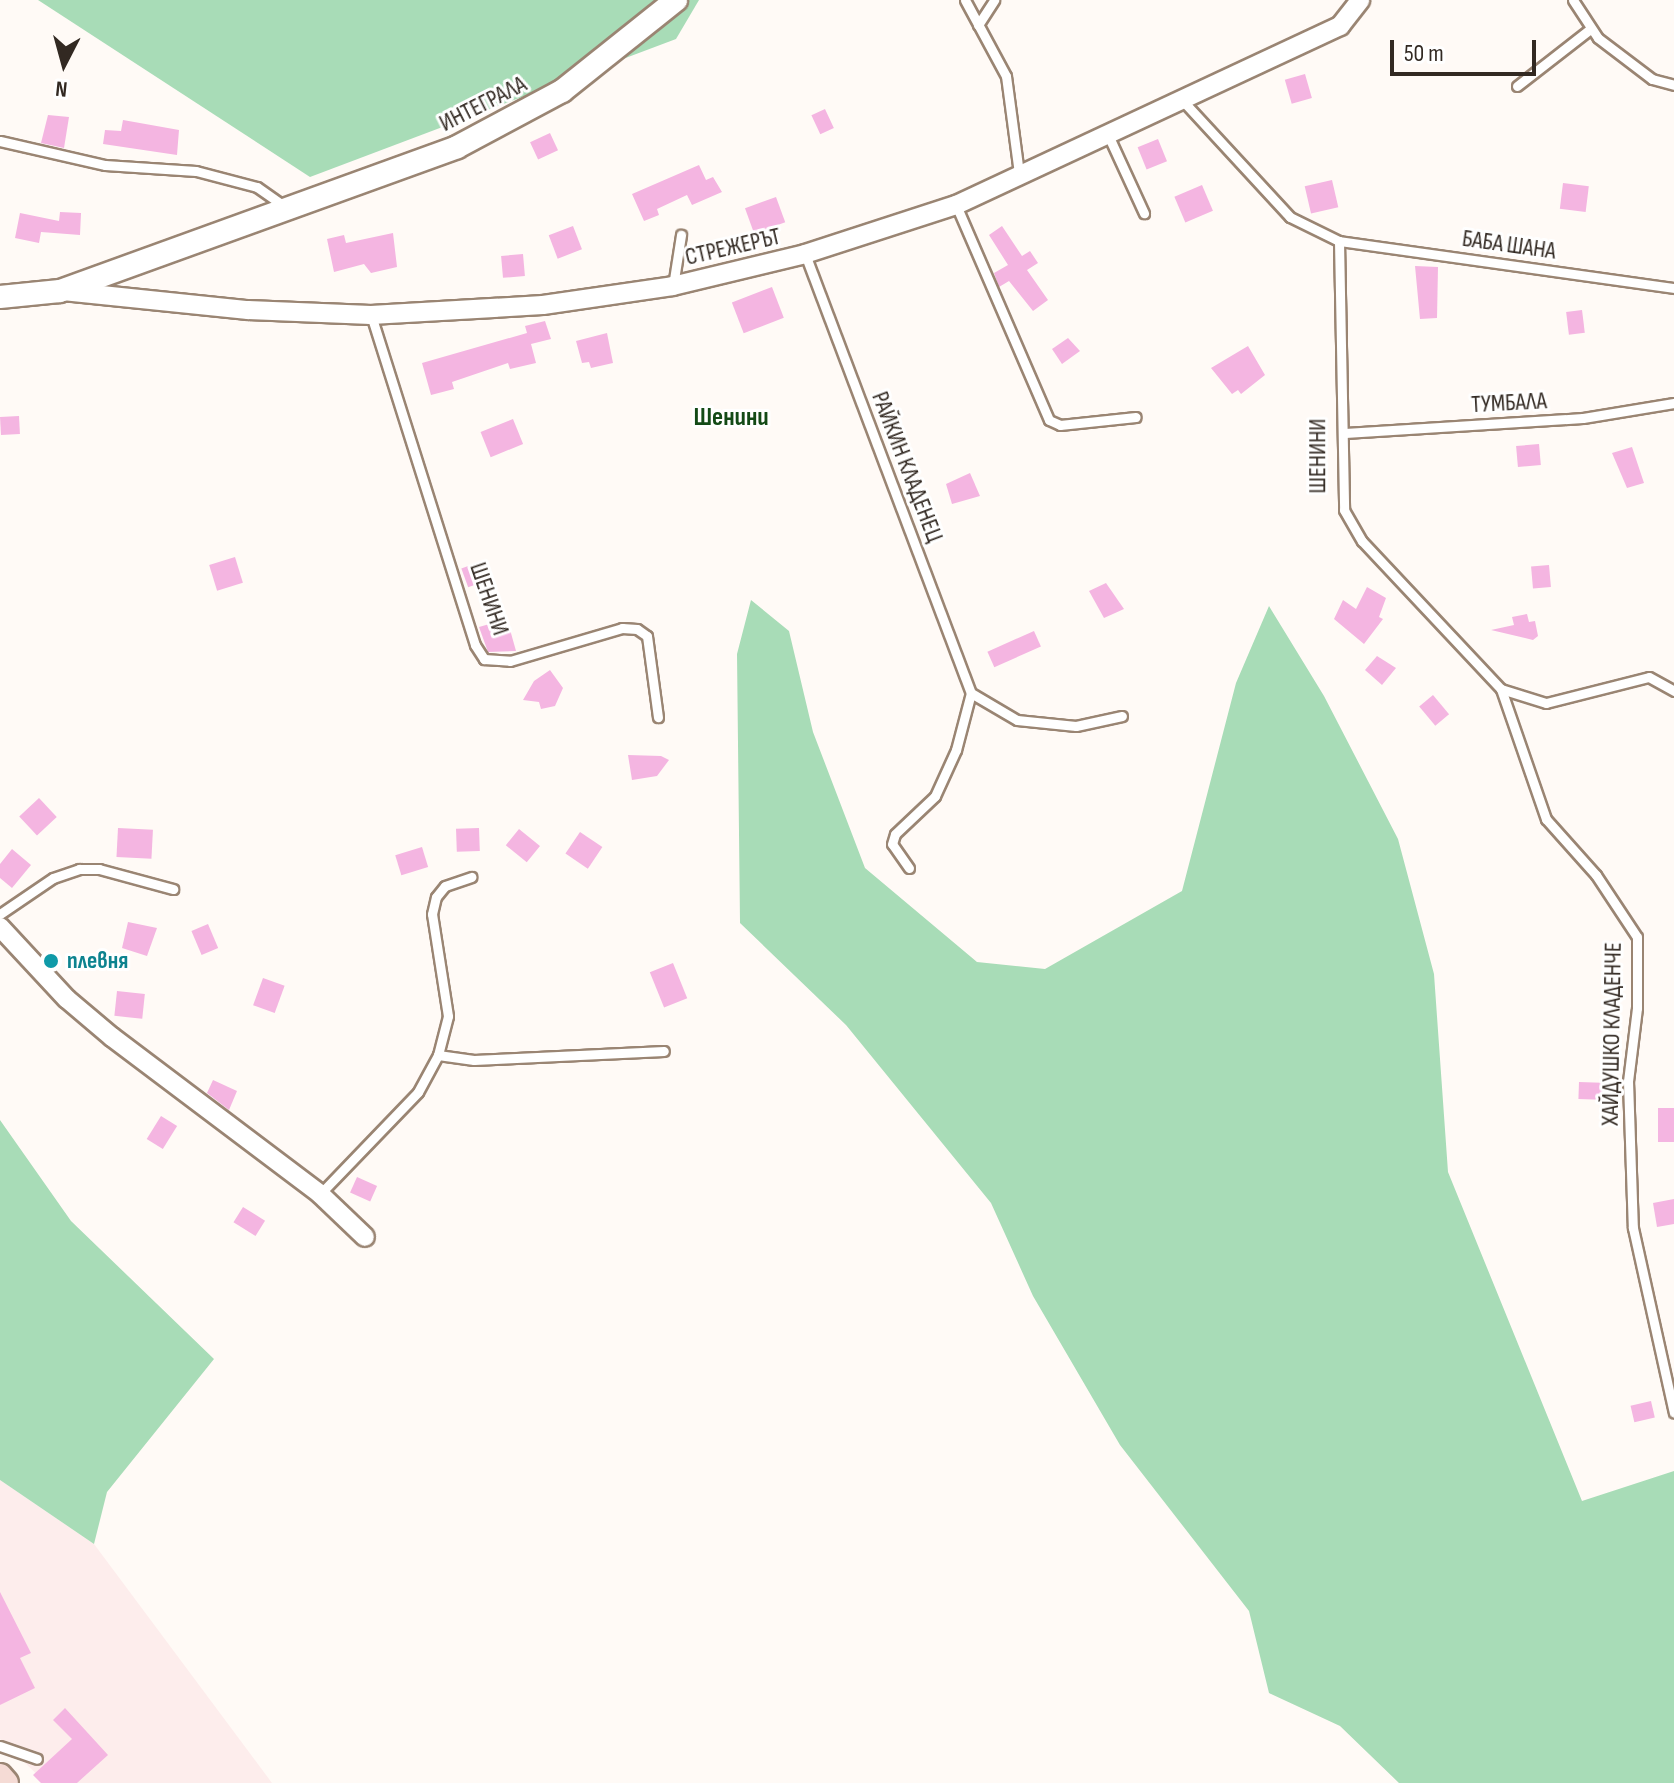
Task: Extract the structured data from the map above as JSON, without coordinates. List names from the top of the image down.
{
  "streets": {
    "street": ["ИНТЕГРАЛА", "СТРЕЖЕРЪТ"],
    "lane": [
      "БАБА ШАНА",
      "ТУМБАЛА",
      "ШЕНИНИ",
      "РАЙКИН КЛАДЕНЕЦ",
      "ХАЙДУШКО КЛАДЕНЧЕ"
    ]
  },
  "crossings": [
    ["БАБА ШАНА", "ШЕНИНИ"],
    ["СТРЕЖЕРЪТ", "ШЕНИНИ"],
    ["СТРЕЖЕРЪТ", "РАЙКИН КЛАДЕНЕЦ"],
    ["ТУМБАЛА", "ШЕНИНИ"],
    ["ШЕНИНИ", "ХАЙДУШКО КЛАДЕНЧЕ"]
  ],
  "districts": ["Шенини"],
  "places": ["плевня"],
  "scale_bar": "50 m",
  "north": "bottom"
}
